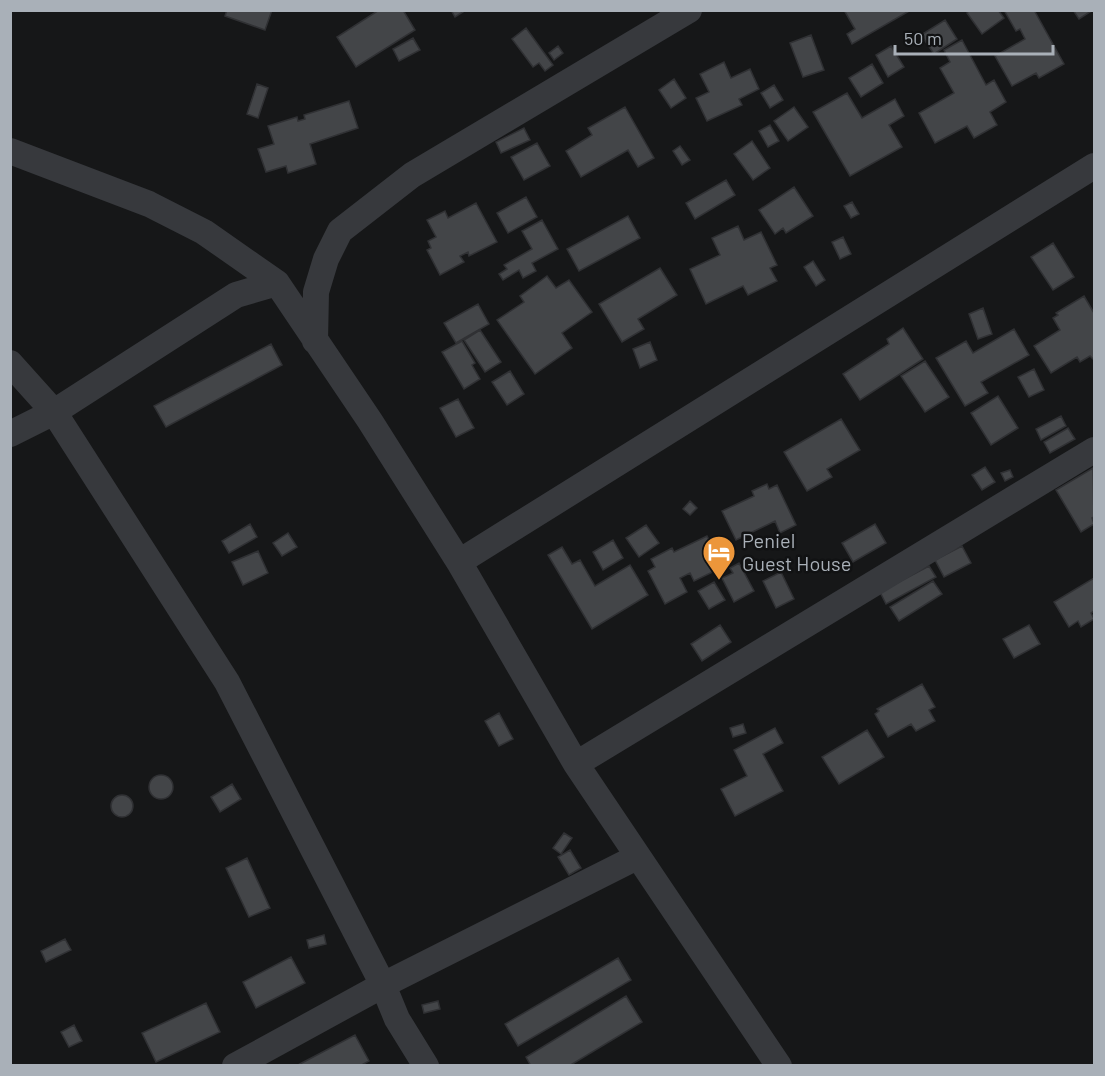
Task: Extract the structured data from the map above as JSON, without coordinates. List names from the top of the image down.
{
  "places": {
    "hotel": ["Peniel Guest House"]
  },
  "scale_bar": "50 m"
}
